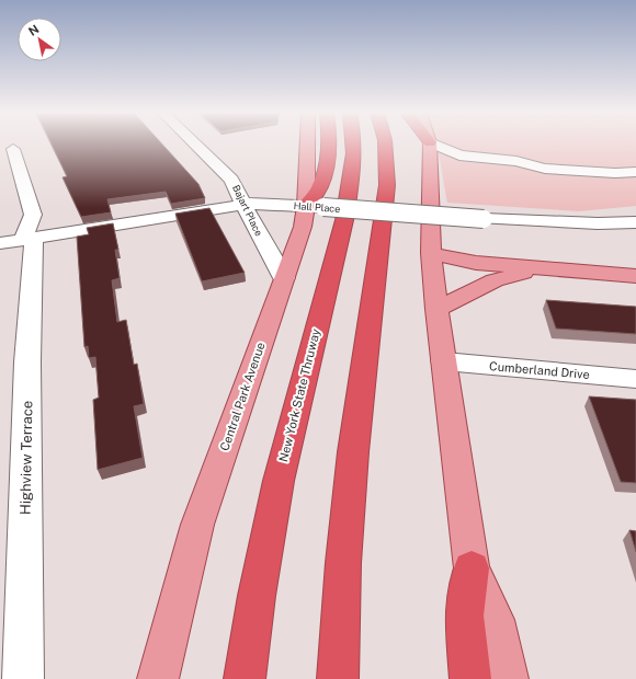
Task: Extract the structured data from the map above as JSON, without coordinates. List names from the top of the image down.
{
  "streets": {
    "highway": ["New York State Thruway"],
    "main road": ["Central Park Avenue"],
    "street": [
      "Hall Place",
      "Bajart Place",
      "Cumberland Drive",
      "Highview Terrace"
    ]
  },
  "crossings": [
    ["Hall Place", "Bajart Place"],
    ["Hall Place", "Central Park Avenue"],
    ["Hall Place", "Highview Terrace"],
    ["Bajart Place", "Central Park Avenue"]
  ],
  "north": "top left"
}
